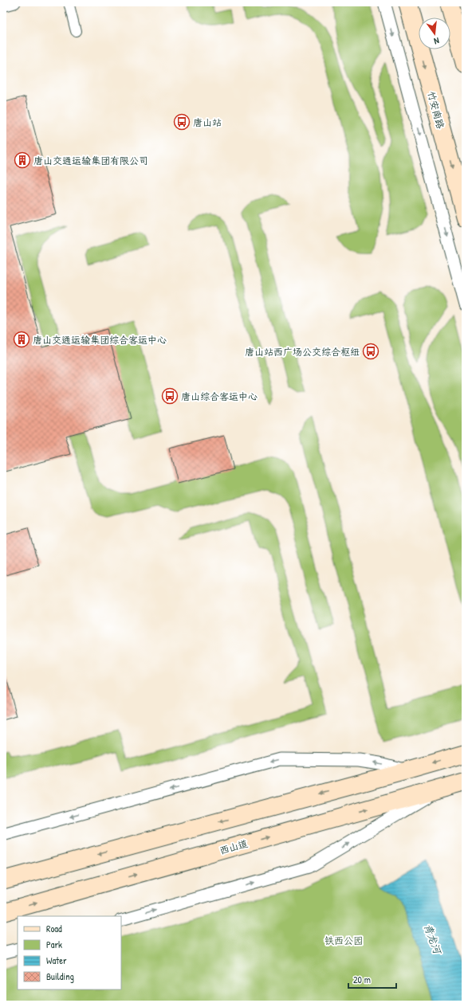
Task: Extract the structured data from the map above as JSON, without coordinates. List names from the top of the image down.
{
  "streets": {
    "main road": ["竹安南路", "西山道"]
  },
  "one_way": ["竹安南路"],
  "water": ["青龙河"],
  "parks": ["铁西公园"],
  "places": {
    "bus stop": ["唐山站", "唐山站西广场公交综合枢纽", "唐山综合客运中心"],
    "building": ["唐山交通运输集团有限公司", "唐山交通运输集团综合客运中心"]
  },
  "legend": [
    "Road",
    "Park",
    "Water",
    "Building"
  ],
  "scale_bar": "20 m",
  "north": "bottom"
}
